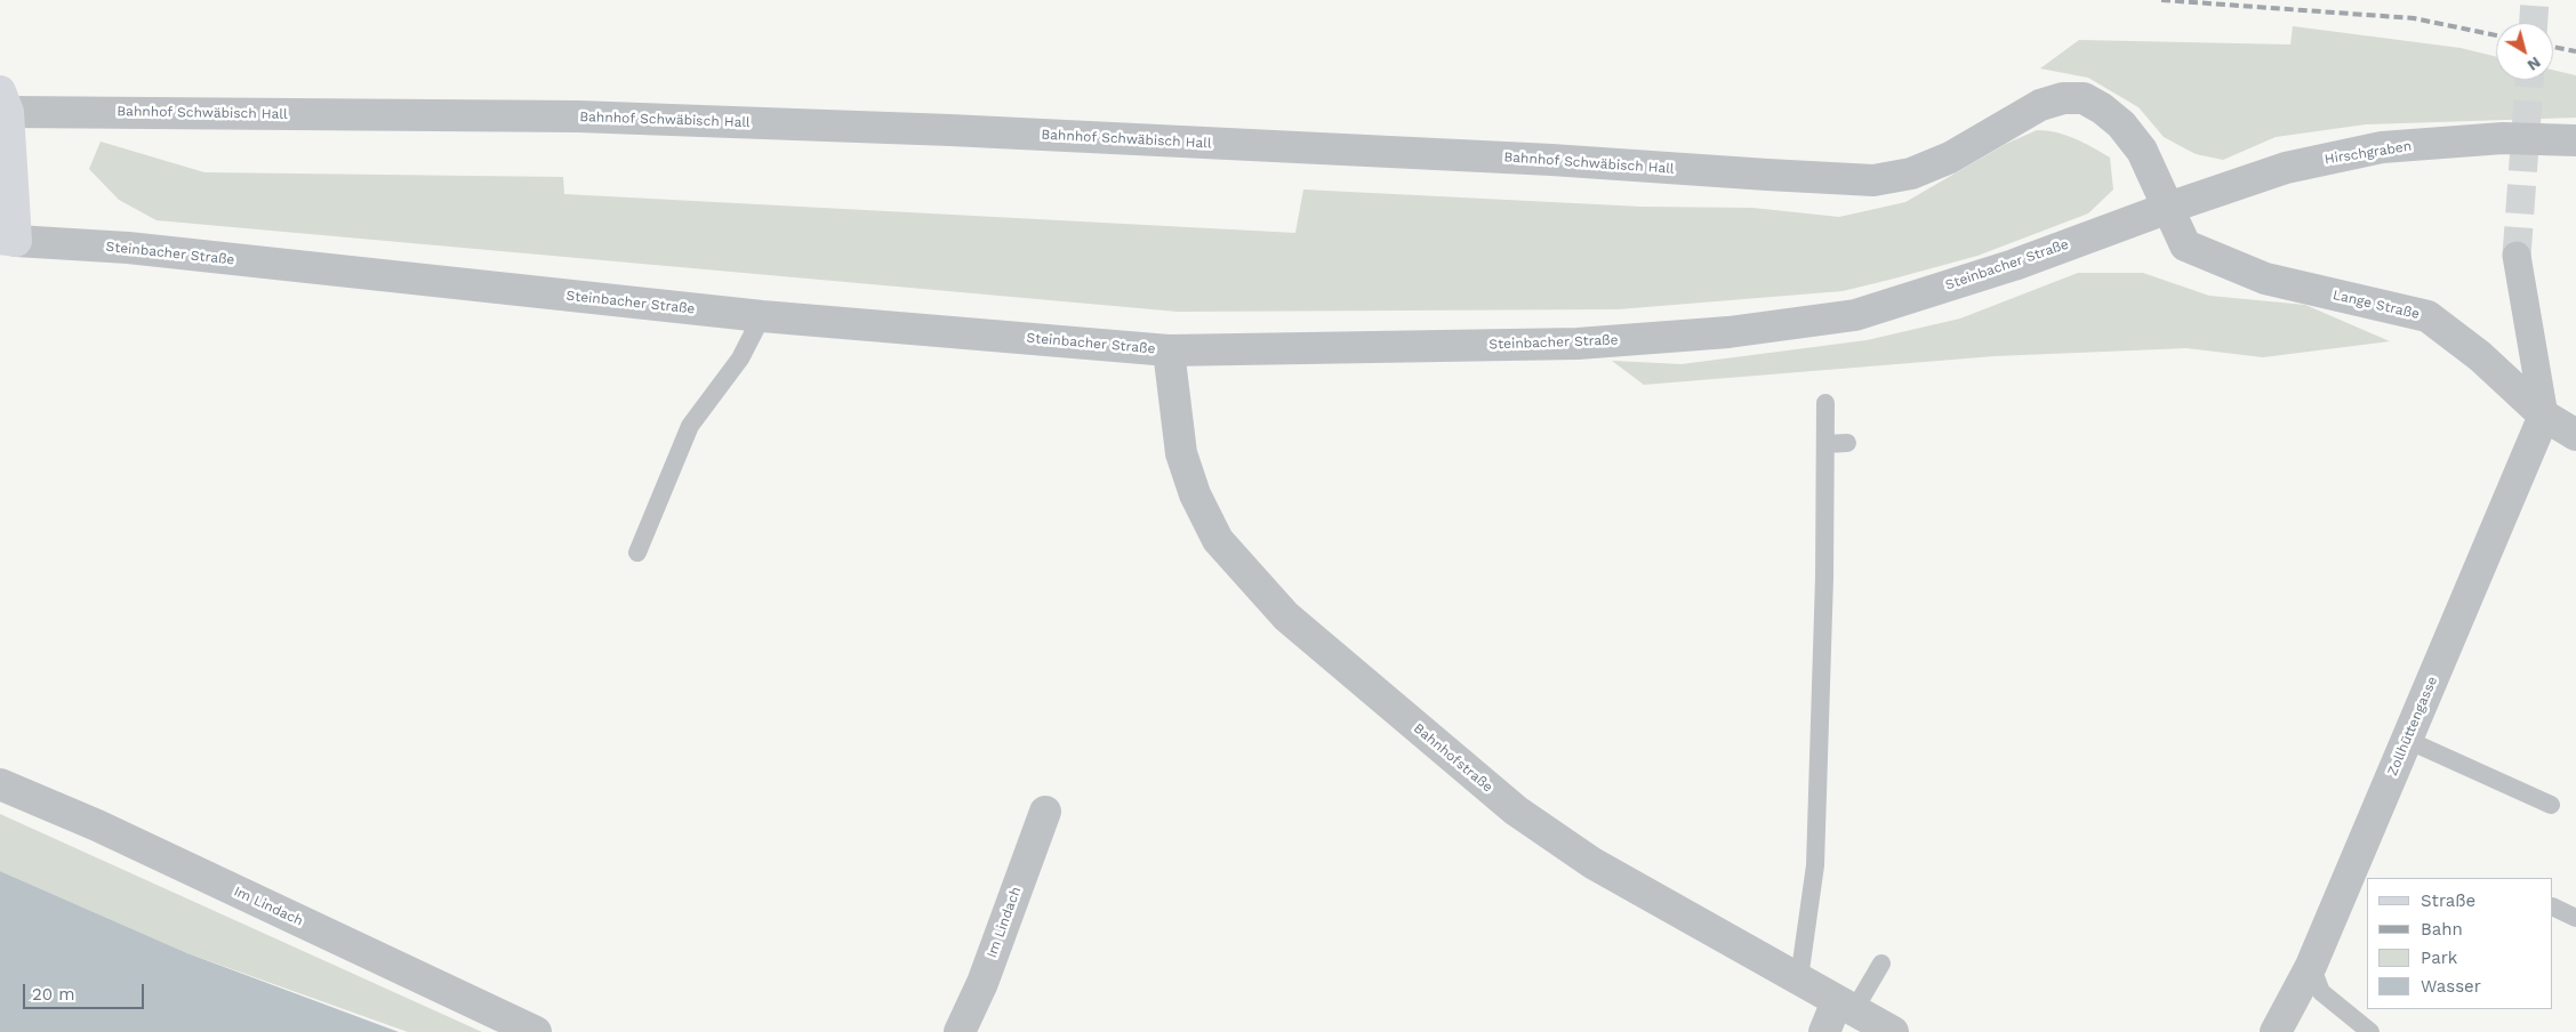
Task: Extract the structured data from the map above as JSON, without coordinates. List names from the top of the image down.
{
  "streets": {
    "street": [
      "Bahnhof Schwäbisch Hall",
      "Hirschgraben",
      "Steinbacher Straße",
      "Lange Straße",
      "Zollhüttengasse",
      "Bahnhofstraße",
      "Im Lindach"
    ]
  },
  "crossings": [
    ["Bahnhof Schwäbisch Hall", "Hirschgraben"],
    ["Bahnhof Schwäbisch Hall", "Steinbacher Straße"],
    ["Bahnhof Schwäbisch Hall", "Lange Straße"],
    ["Hirschgraben", "Steinbacher Straße"],
    ["Hirschgraben", "Lange Straße"],
    ["Steinbacher Straße", "Lange Straße"],
    ["Steinbacher Straße", "Bahnhofstraße"],
    ["Lange Straße", "Zollhüttengasse"]
  ],
  "legend": [
    "Straße",
    "Bahn",
    "Park",
    "Wasser"
  ],
  "scale_bar": "20 m",
  "north": "bottom right"
}
